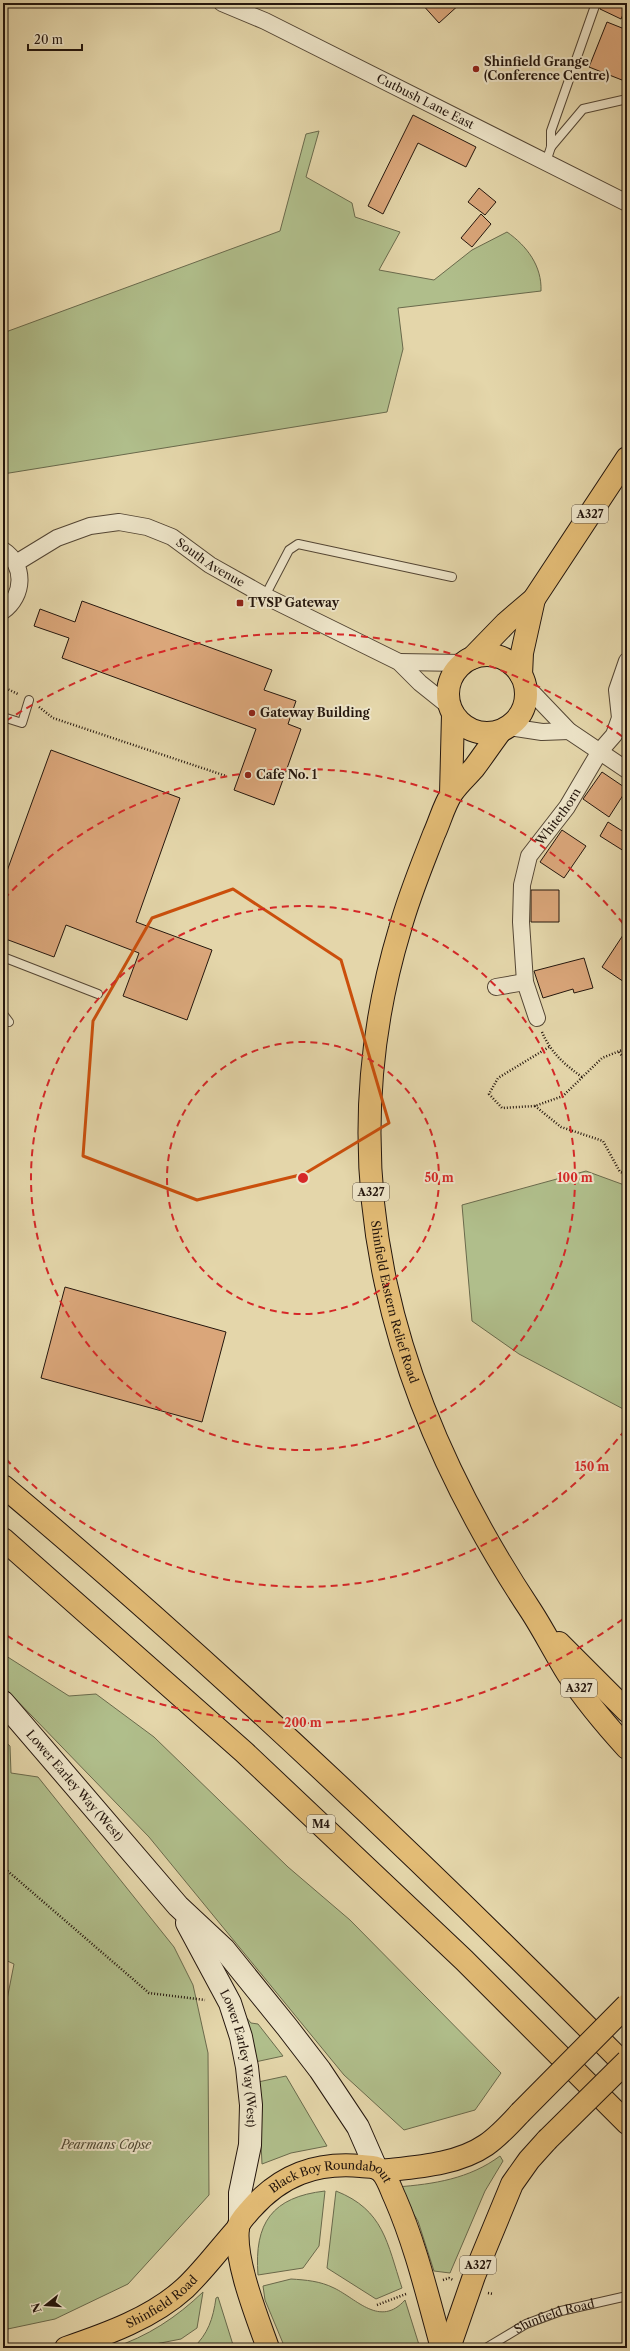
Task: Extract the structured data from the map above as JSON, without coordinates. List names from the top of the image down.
{
  "streets": {
    "main road": [
      "A327",
      "Shinfield Eastern Relief Road",
      "Lower Earley Way (West)",
      "M4",
      "Black Boy Roundabout",
      "Shinfield Road"
    ],
    "street": ["Cutbush Lane East", "South Avenue", "Whitethorn"]
  },
  "crossings": [
    ["A327", "South Avenue"],
    ["A327", "Shinfield Eastern Relief Road"],
    ["South Avenue", "Shinfield Eastern Relief Road"],
    ["Lower Earley Way (West)", "Black Boy Roundabout"],
    ["Lower Earley Way (West)", "Shinfield Road"],
    ["Black Boy Roundabout", "Shinfield Road"]
  ],
  "parks": ["Pearmans Copse"],
  "places": {
    "other": ["Shinfield Grange (Conference Centre)", "Gateway Building", "Cafe No. 1"],
    "transit": ["TVSP Gateway"]
  },
  "scale_bar": "20 m",
  "north": "left",
  "rings": [
    "50 m",
    "100 m",
    "150 m",
    "200 m"
  ]
}
